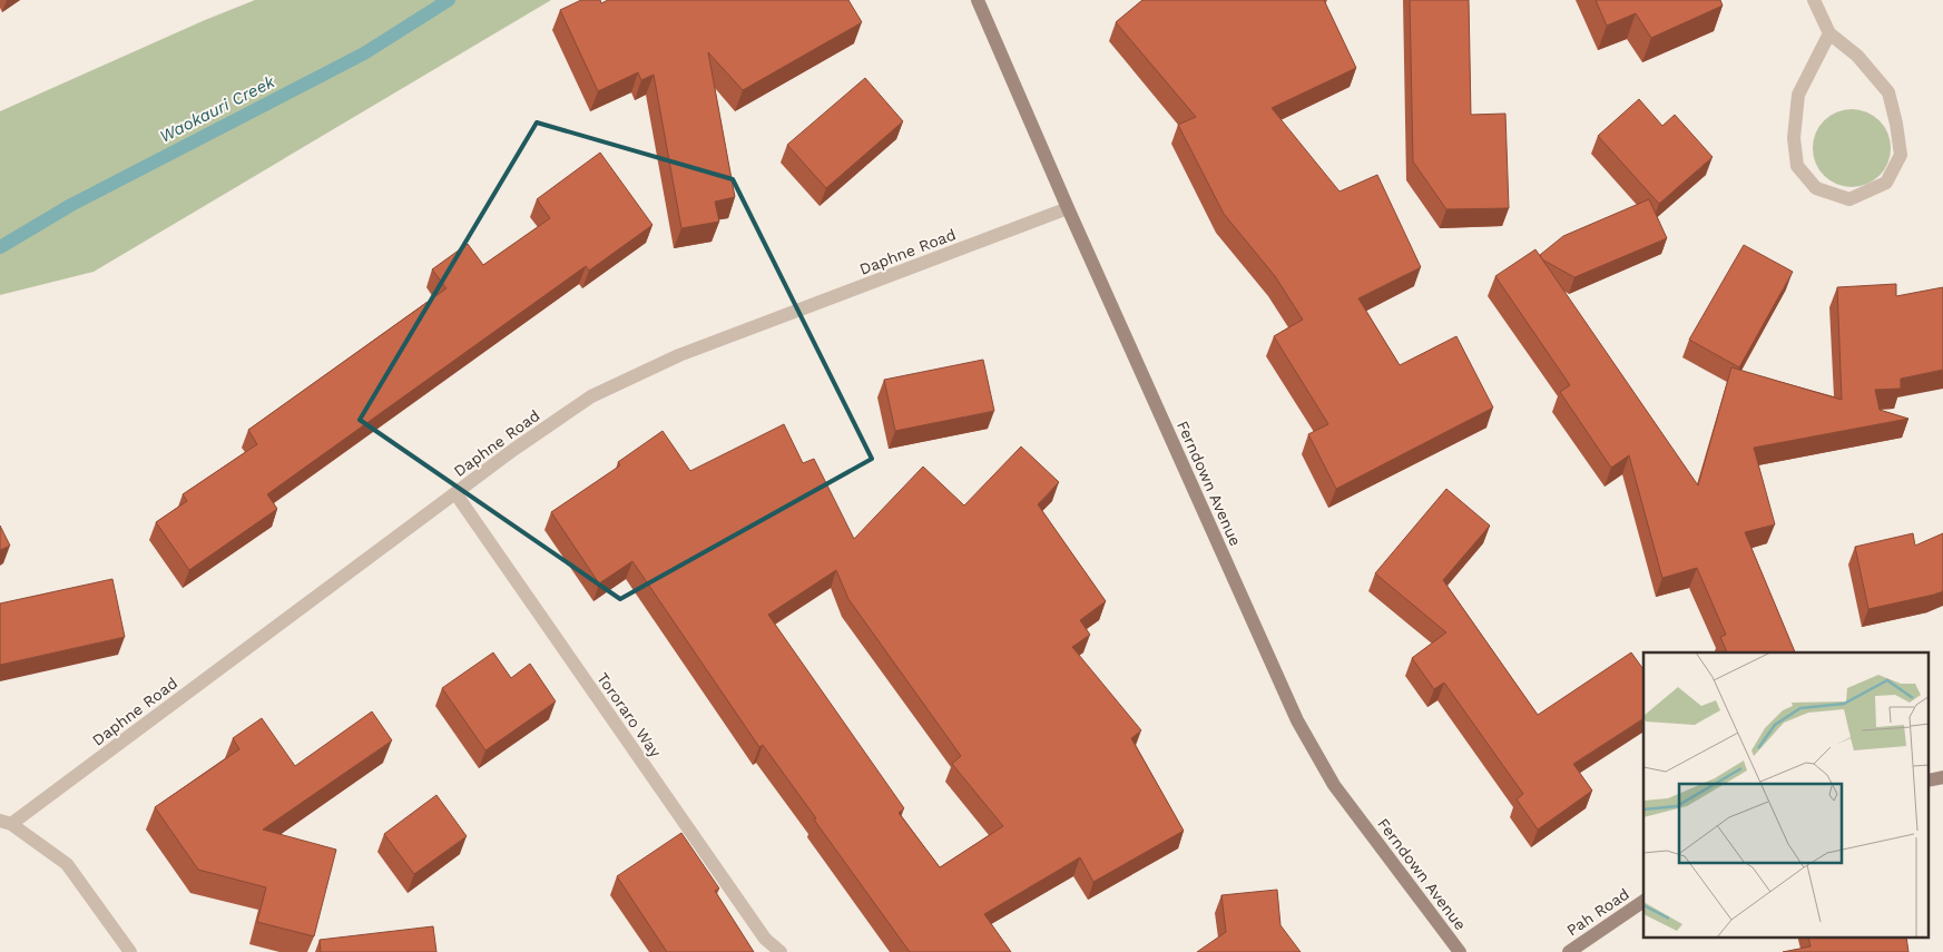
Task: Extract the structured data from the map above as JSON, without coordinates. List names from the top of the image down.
{
  "streets": {
    "main road": ["Ferndown Avenue", "Pah Road"],
    "street": ["Daphne Road", "Tororaro Way"]
  },
  "crossings": [
    ["Daphne Road", "Ferndown Avenue"],
    ["Daphne Road", "Tororaro Way"]
  ],
  "water": ["Waokauri Creek"]
}
